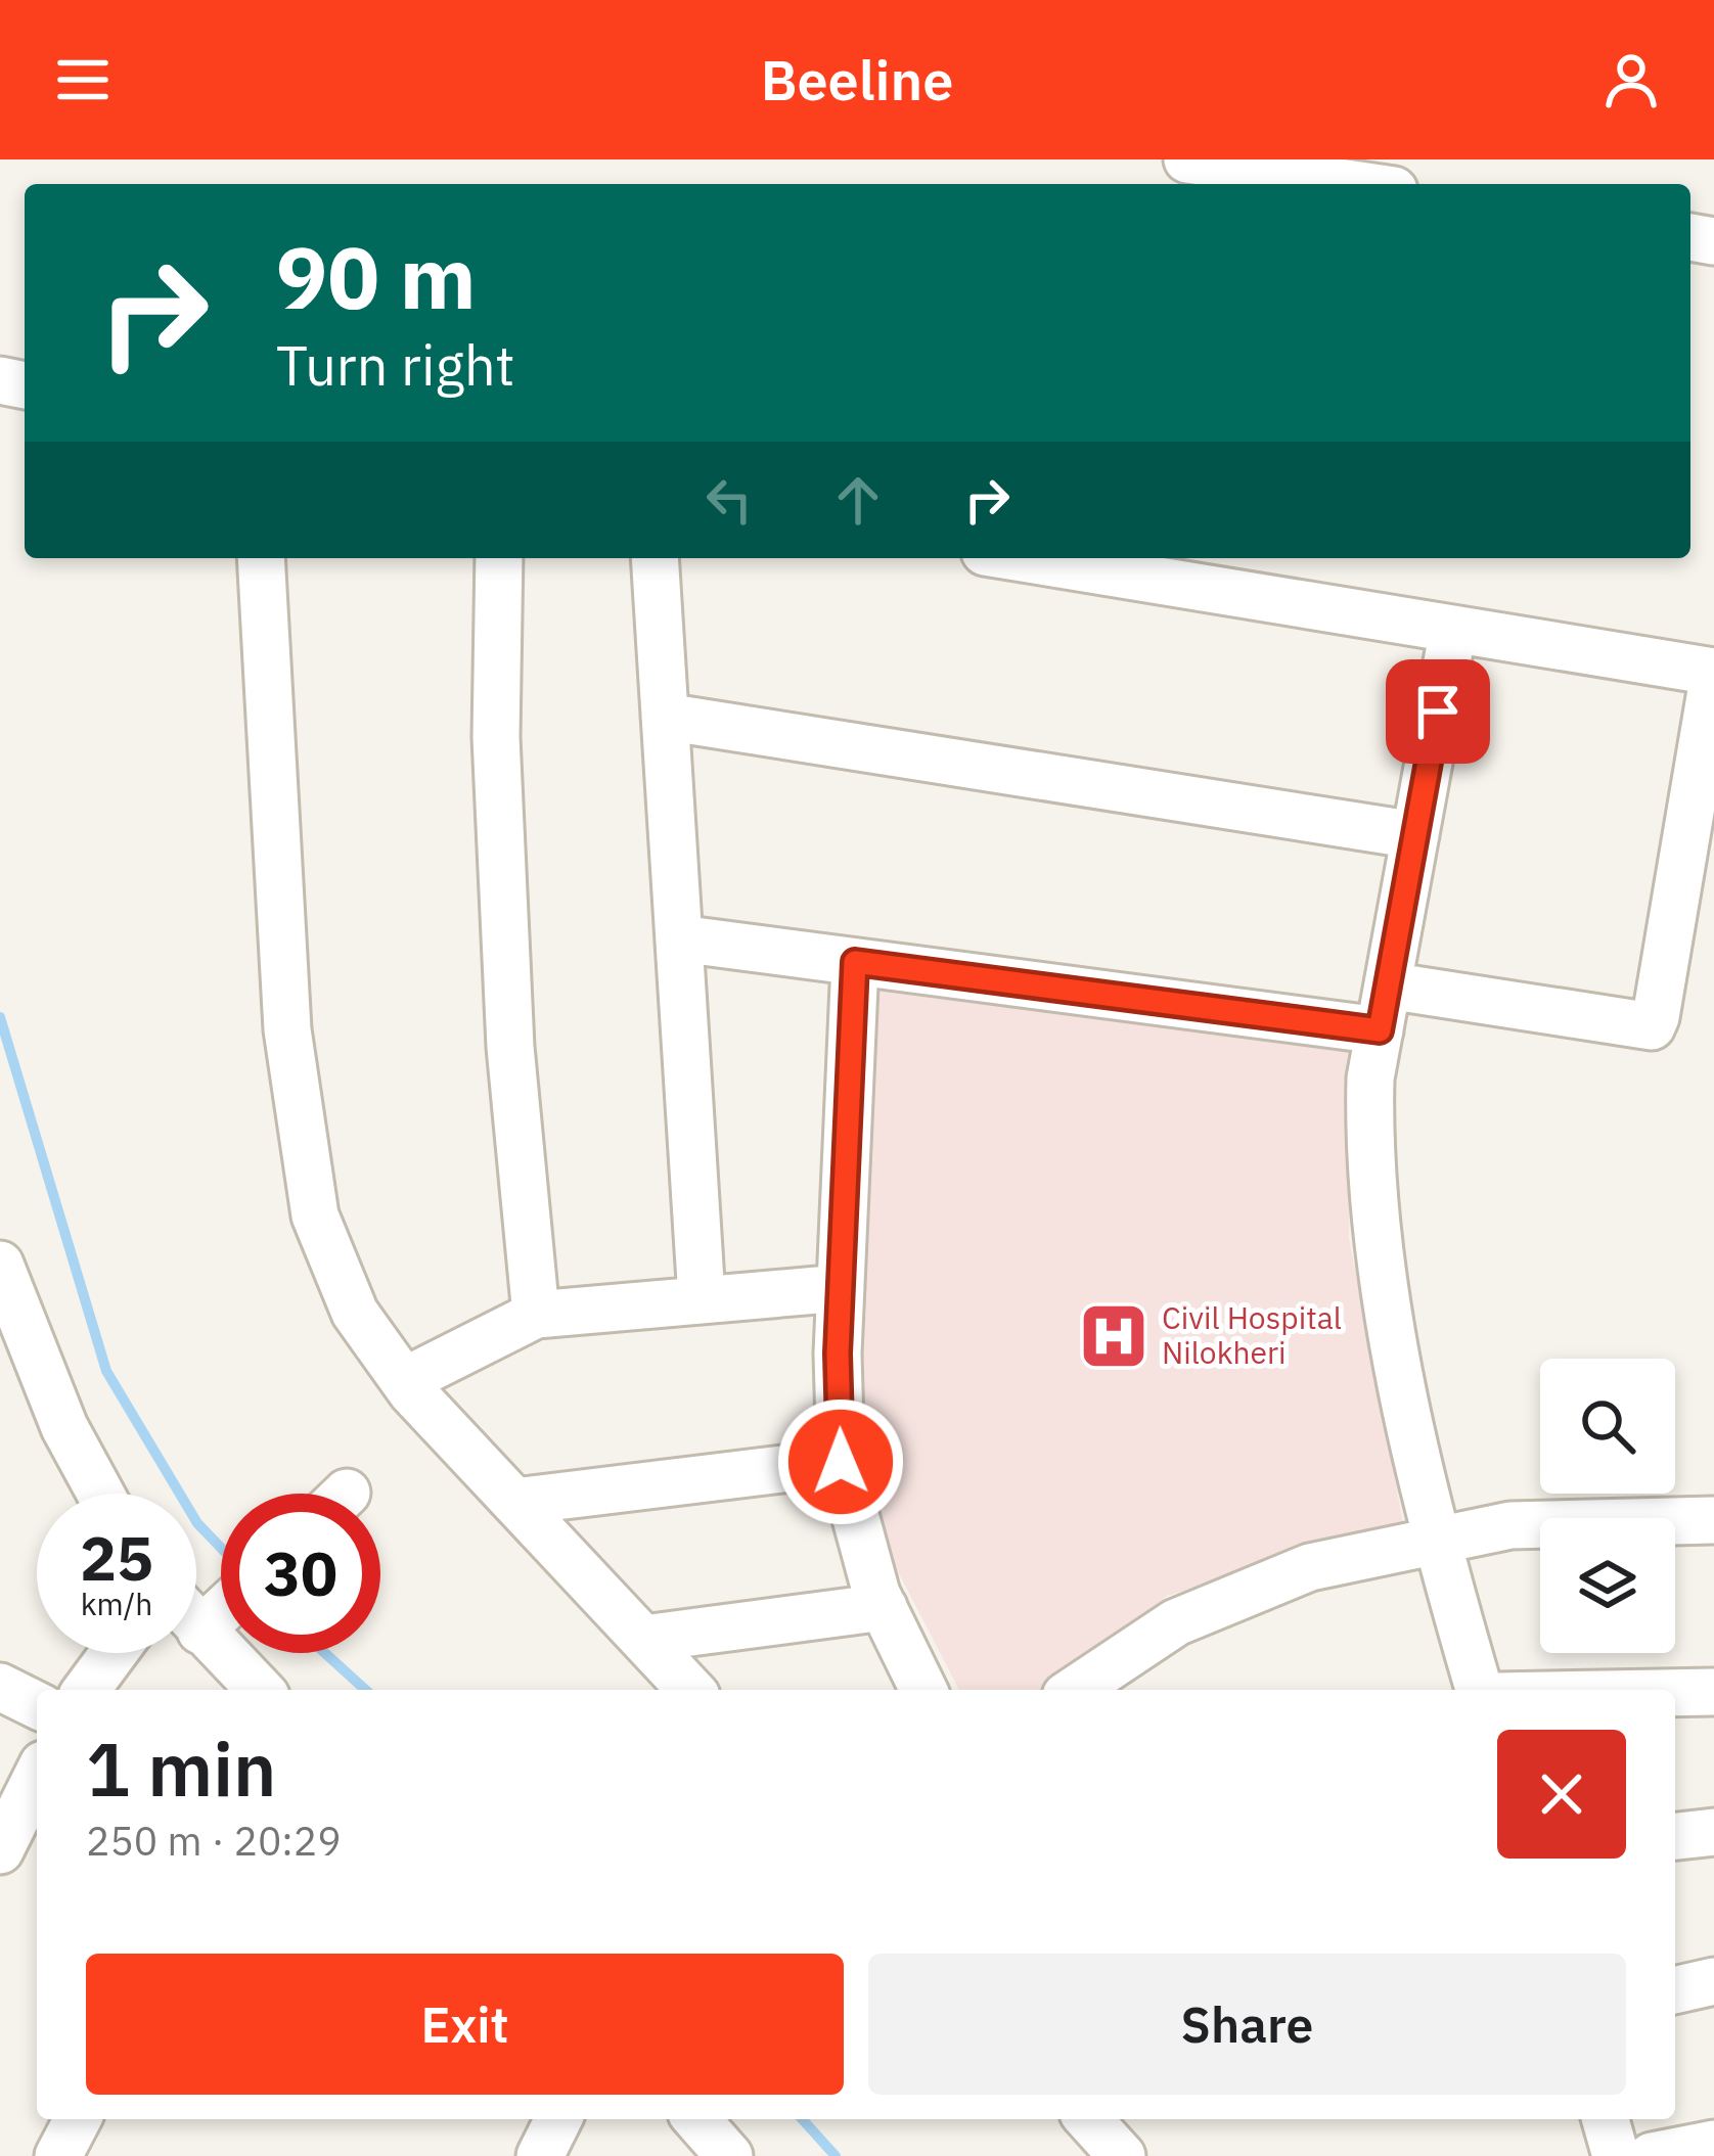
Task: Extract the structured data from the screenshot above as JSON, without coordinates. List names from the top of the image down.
{
  "places": {
    "hospital": ["Civil Hospital Nilokheri"]
  },
  "page": {
    "header": "Beeline",
    "turn": ["90 m", "Turn right"],
    "speed": "25 km/h",
    "limit": "30",
    "heading": ["1 min", "250 m · 20:29"],
    "buttons": ["Exit", "Share"]
  }
}
